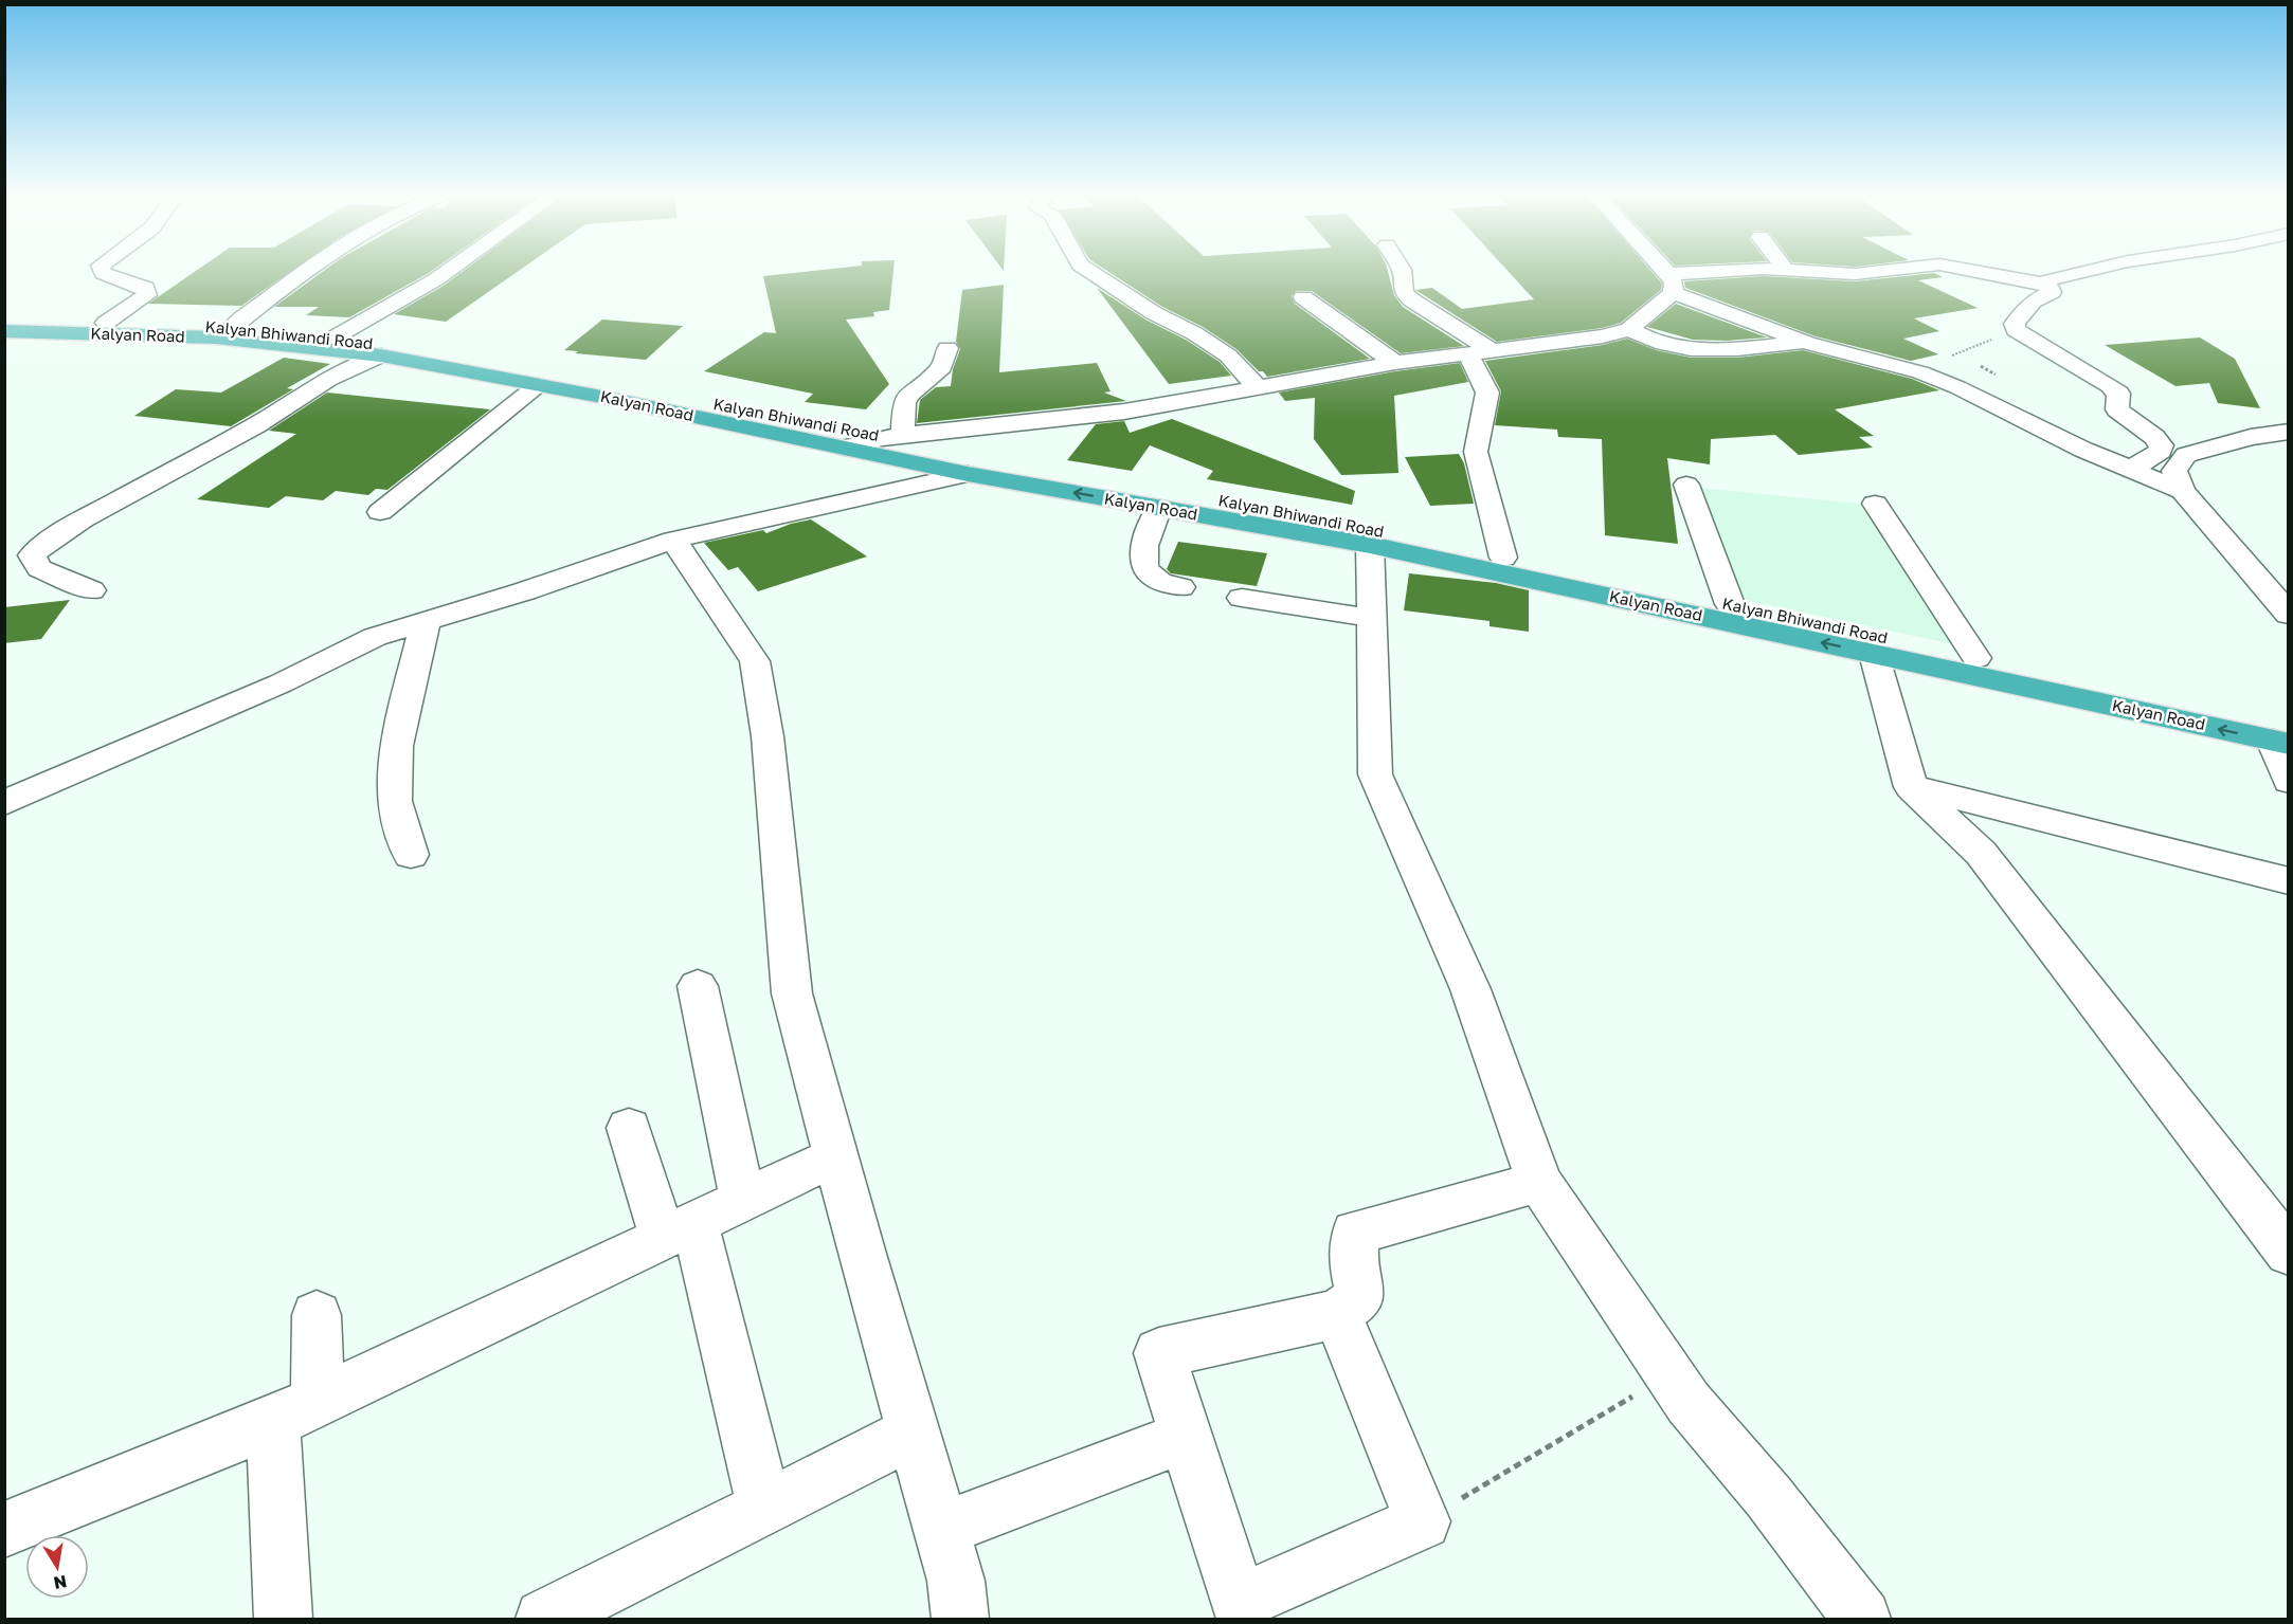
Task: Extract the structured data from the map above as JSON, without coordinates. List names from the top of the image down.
{
  "streets": {
    "highway": ["Kalyan Road", "Kalyan Bhiwandi Road"]
  },
  "crossings": [
    ["Kalyan Road", "Kalyan Bhiwandi Road"]
  ],
  "one_way": ["Kalyan Road"],
  "north": "bottom"
}
